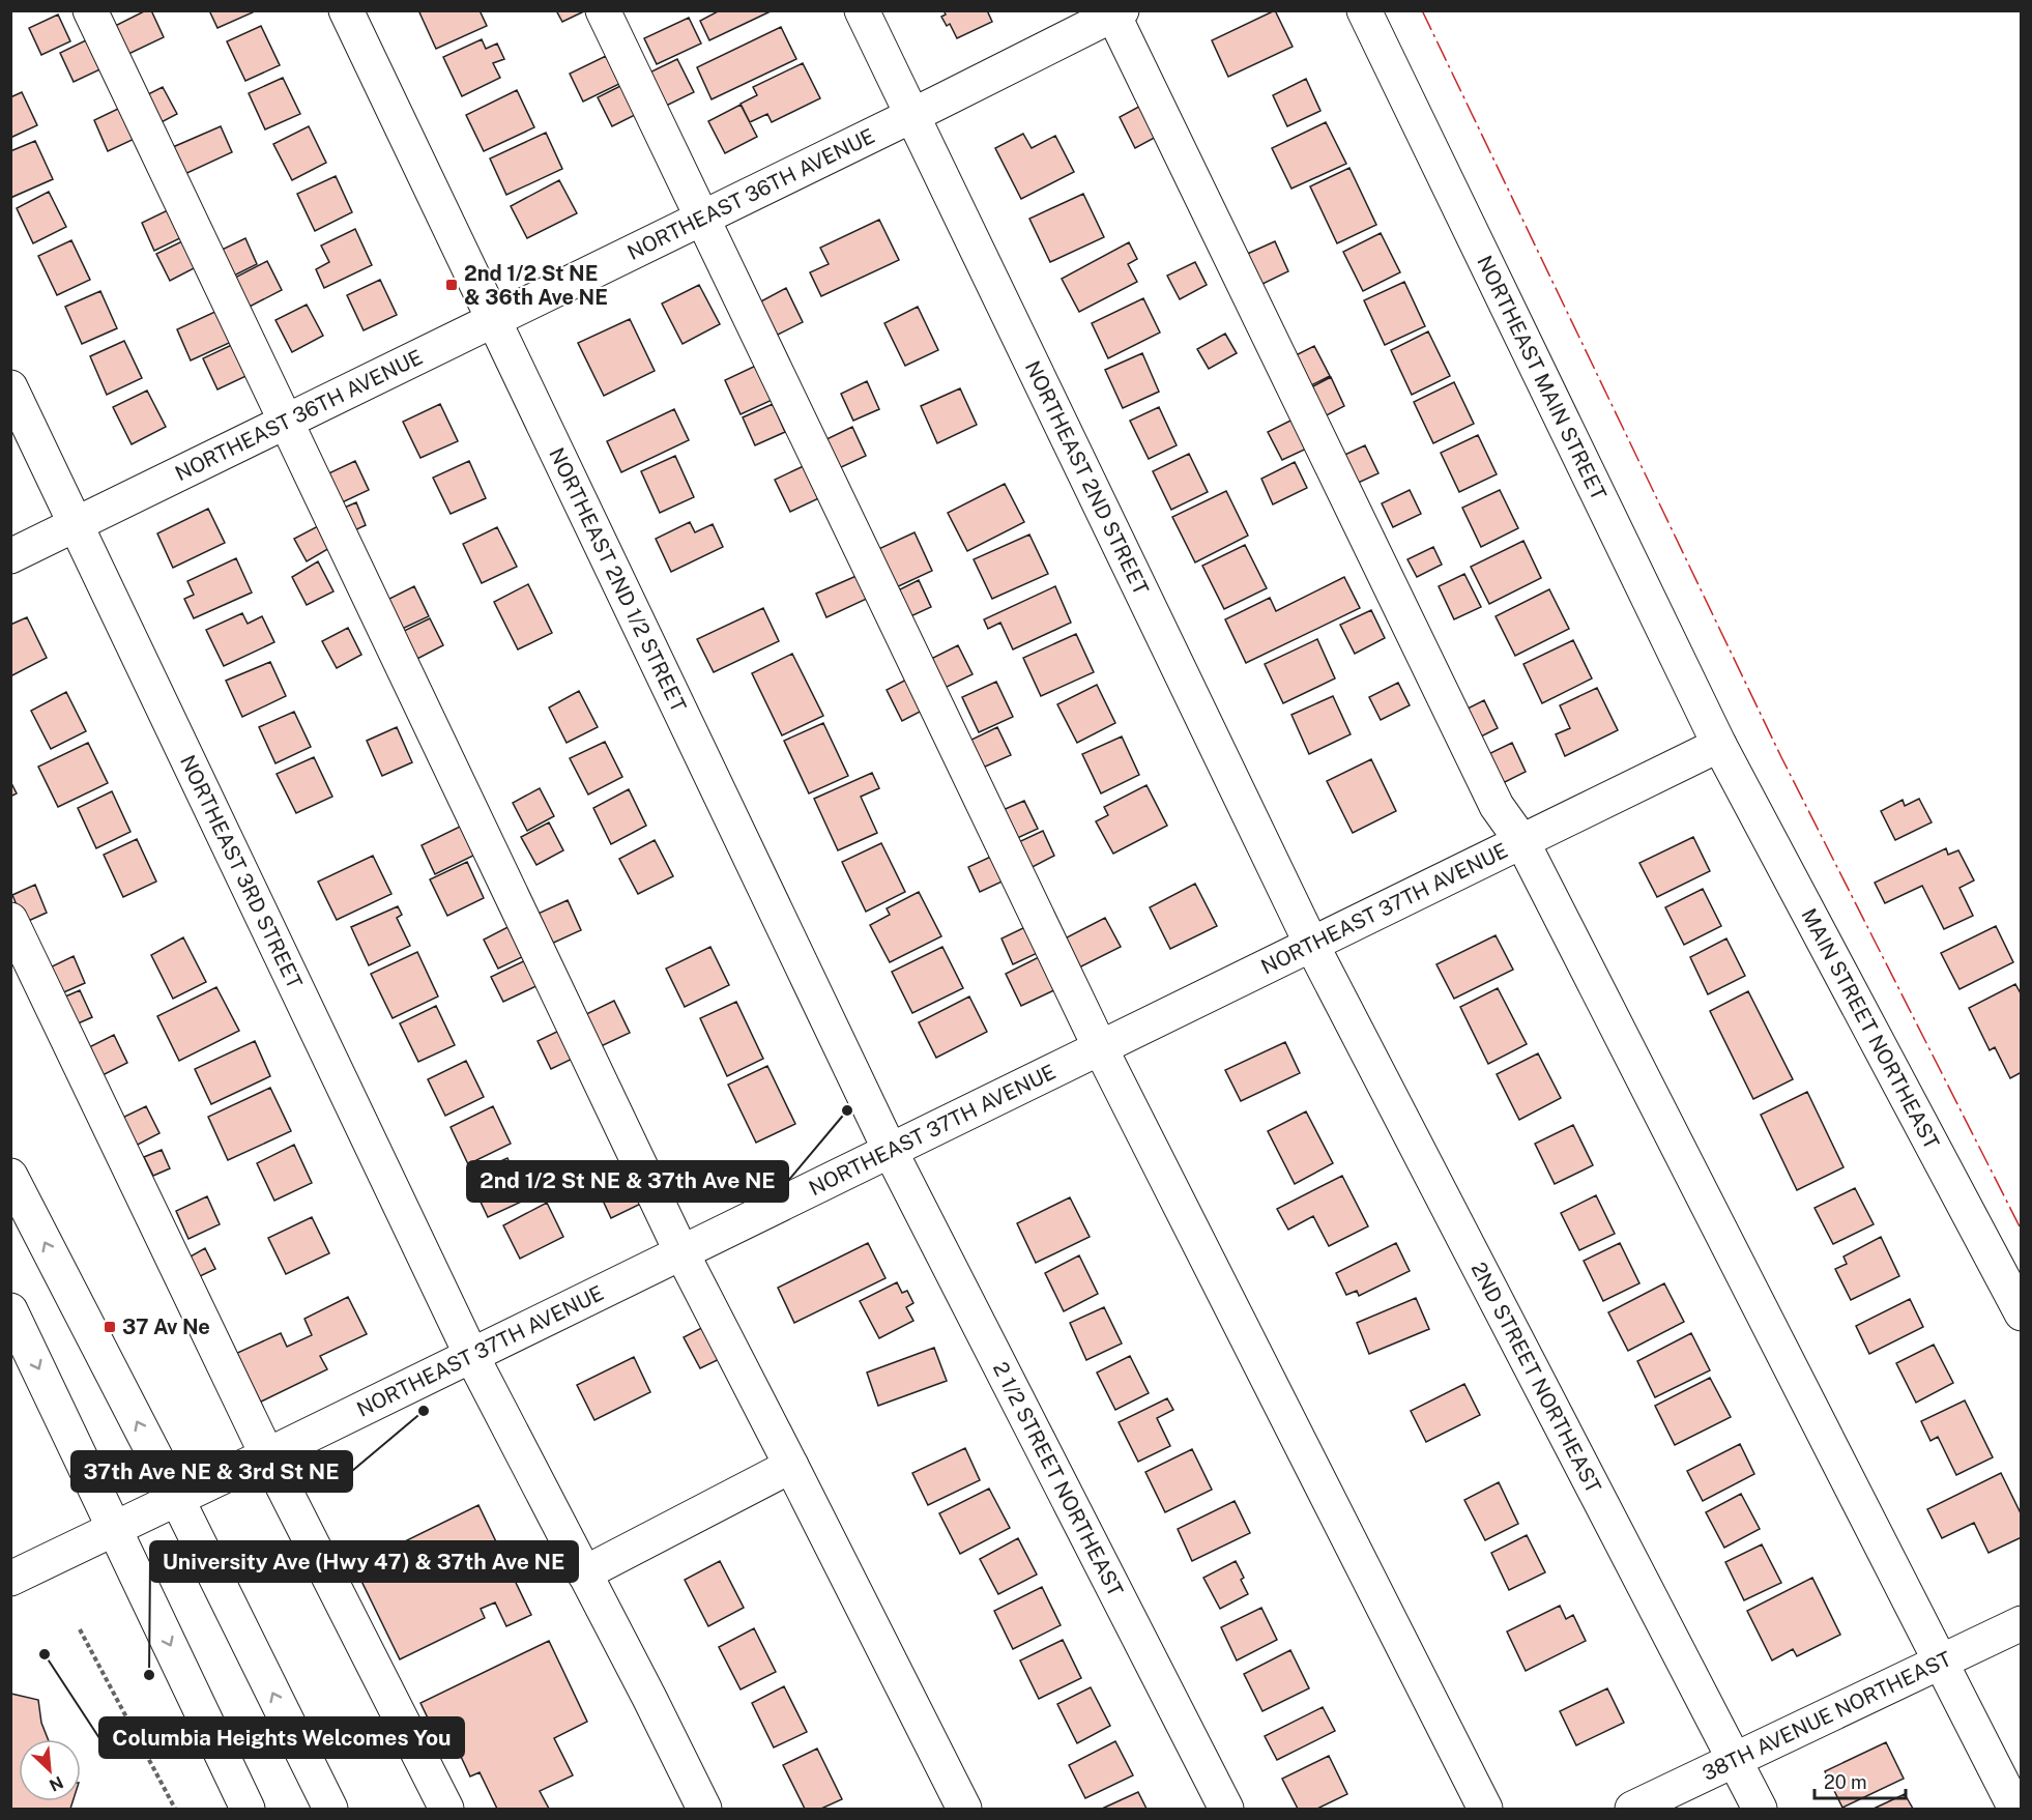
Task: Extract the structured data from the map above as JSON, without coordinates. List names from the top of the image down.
{
  "streets": {
    "street": [
      "NORTHEAST 36TH AVENUE",
      "NORTHEAST MAIN STREET",
      "NORTHEAST 2ND STREET",
      "NORTHEAST 2ND 1/2 STREET",
      "NORTHEAST 3RD STREET",
      "NORTHEAST 37TH AVENUE",
      "MAIN STREET NORTHEAST",
      "2ND STREET NORTHEAST",
      "2 1/2 STREET NORTHEAST",
      "38TH AVENUE NORTHEAST"
    ]
  },
  "crossings": [
    ["NORTHEAST 36TH AVENUE", "NORTHEAST 2ND STREET"],
    ["NORTHEAST 36TH AVENUE", "NORTHEAST 2ND 1/2 STREET"],
    ["NORTHEAST 36TH AVENUE", "NORTHEAST 3RD STREET"],
    ["NORTHEAST MAIN STREET", "NORTHEAST 37TH AVENUE"],
    ["NORTHEAST MAIN STREET", "MAIN STREET NORTHEAST"],
    ["NORTHEAST 2ND STREET", "NORTHEAST 37TH AVENUE"],
    ["NORTHEAST 2ND STREET", "2ND STREET NORTHEAST"],
    ["NORTHEAST 2ND 1/2 STREET", "NORTHEAST 37TH AVENUE"],
    ["NORTHEAST 2ND 1/2 STREET", "2 1/2 STREET NORTHEAST"],
    ["NORTHEAST 3RD STREET", "NORTHEAST 37TH AVENUE"],
    ["NORTHEAST 37TH AVENUE", "MAIN STREET NORTHEAST"],
    ["NORTHEAST 37TH AVENUE", "2ND STREET NORTHEAST"],
    ["NORTHEAST 37TH AVENUE", "2 1/2 STREET NORTHEAST"],
    ["2ND STREET NORTHEAST", "38TH AVENUE NORTHEAST"]
  ],
  "places": {
    "transit": ["2nd 1/2 St NE & 36th Ave NE", "37 Av Ne"],
    "other": [
      "2nd 1/2 St NE & 37th Ave NE",
      "37th Ave NE & 3rd St NE",
      "Columbia Heights Welcomes You",
      "University Ave (Hwy 47) & 37th Ave NE"
    ]
  },
  "scale_bar": "20 m",
  "north": "bottom right"
}
